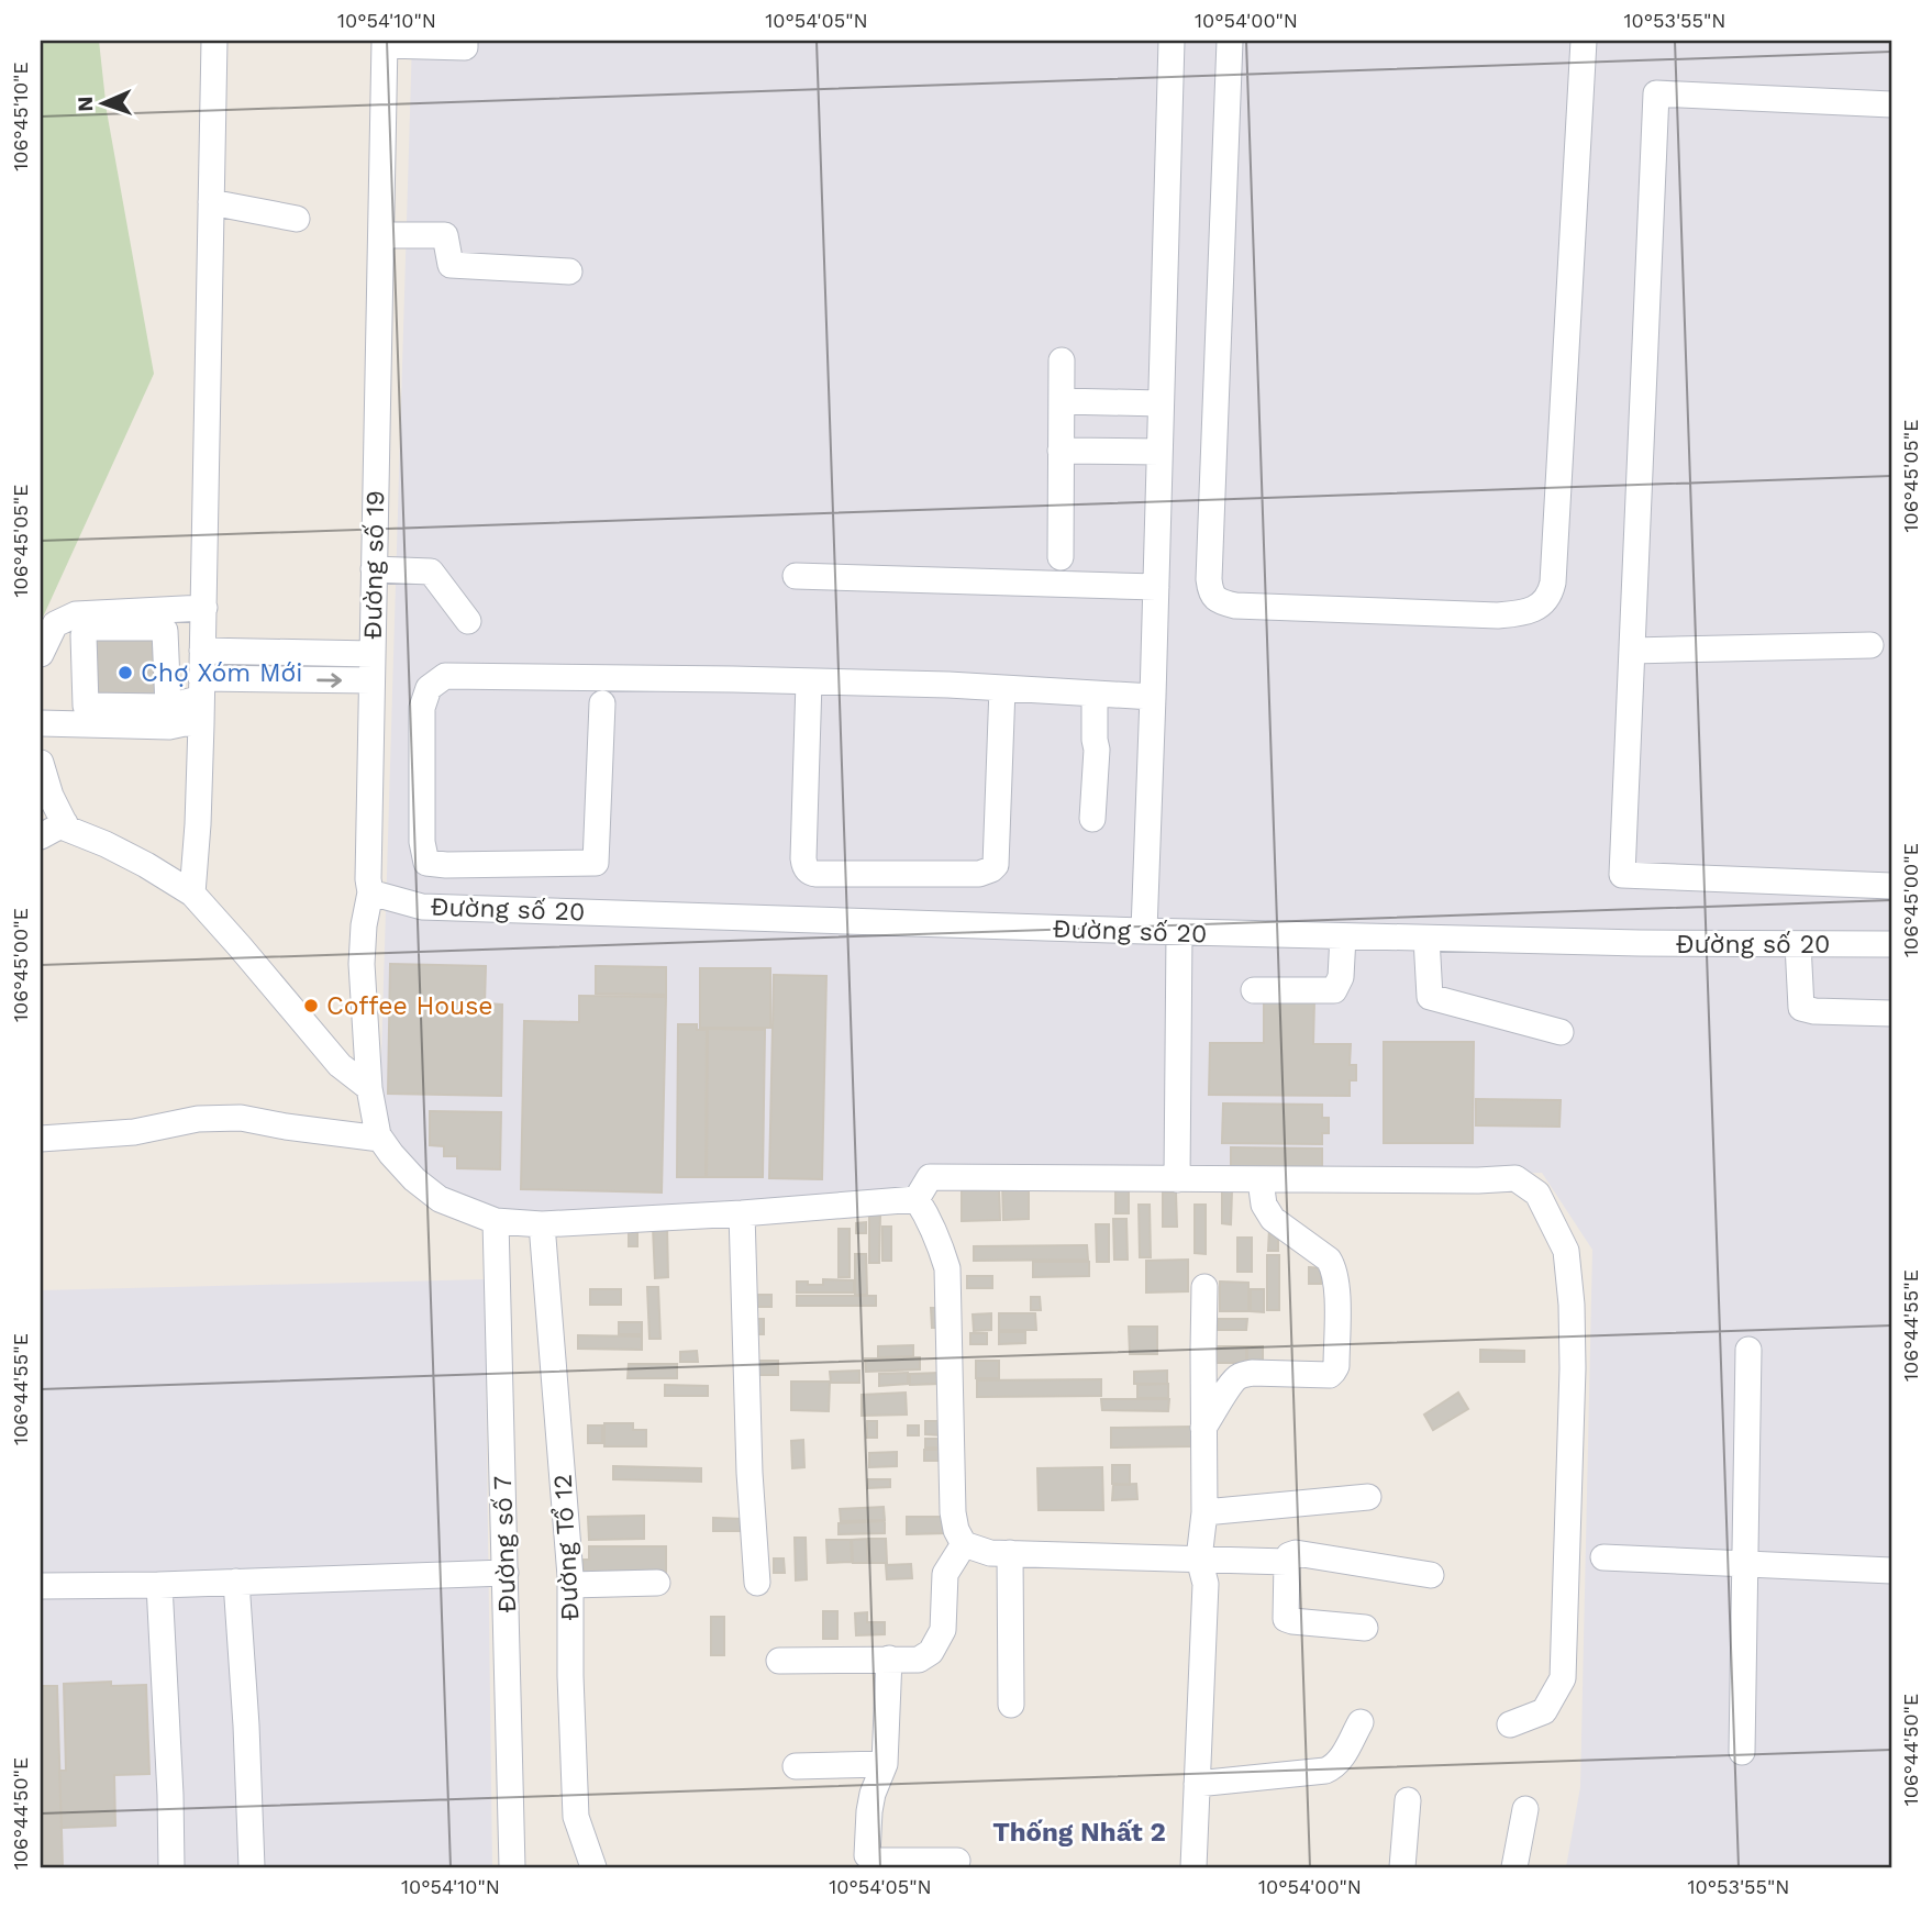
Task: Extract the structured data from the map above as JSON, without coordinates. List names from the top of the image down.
{
  "streets": {
    "street": [
      "Đường số 19",
      "Đường số 20",
      "Đường số 7",
      "Đường Tổ 12"
    ]
  },
  "crossings": [
    ["Đường số 19", "Đường số 20"]
  ],
  "districts": ["Thống Nhất 2"],
  "places": ["Chợ Xóm Mới", "Coffee House"],
  "north": "left",
  "coordinates": [
    "10°54'10\"N",
    "10°54'05\"N",
    "10°54'00\"N",
    "10°53'55\"N",
    "106°45'10\"E",
    "106°45'05\"E",
    "106°45'00\"E",
    "106°44'55\"E",
    "106°44'50\"E"
  ]
}
